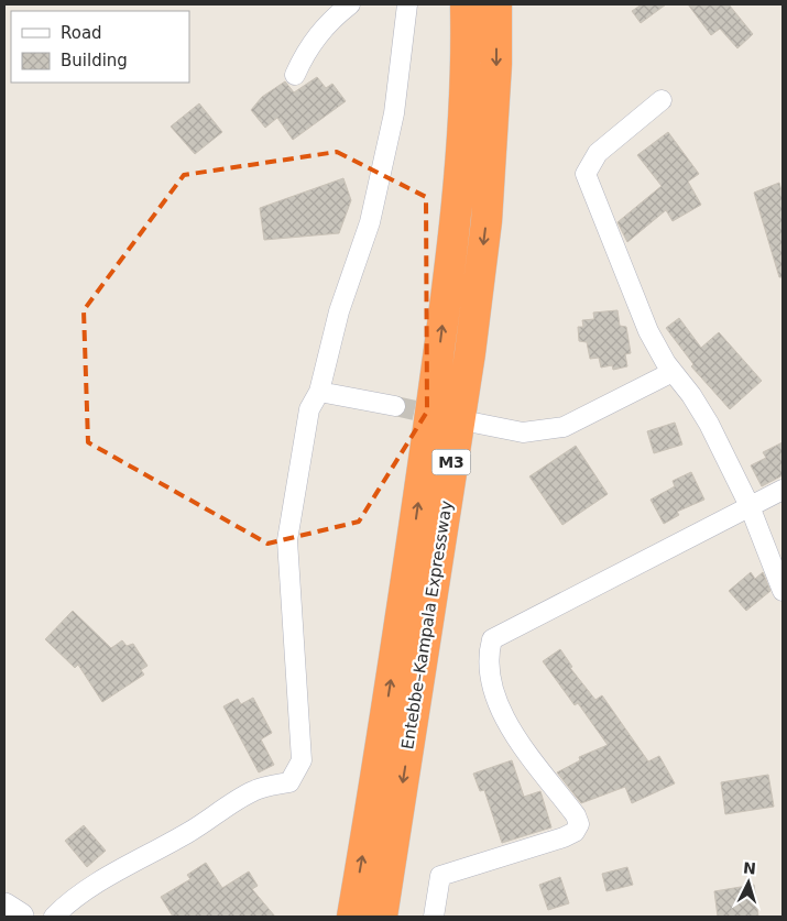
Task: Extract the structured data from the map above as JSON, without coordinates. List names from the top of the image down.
{
  "streets": {
    "highway": ["M3", "Entebbe–Kampala Expressway"]
  },
  "legend": ["Road", "Building"],
  "north": "top"
}
